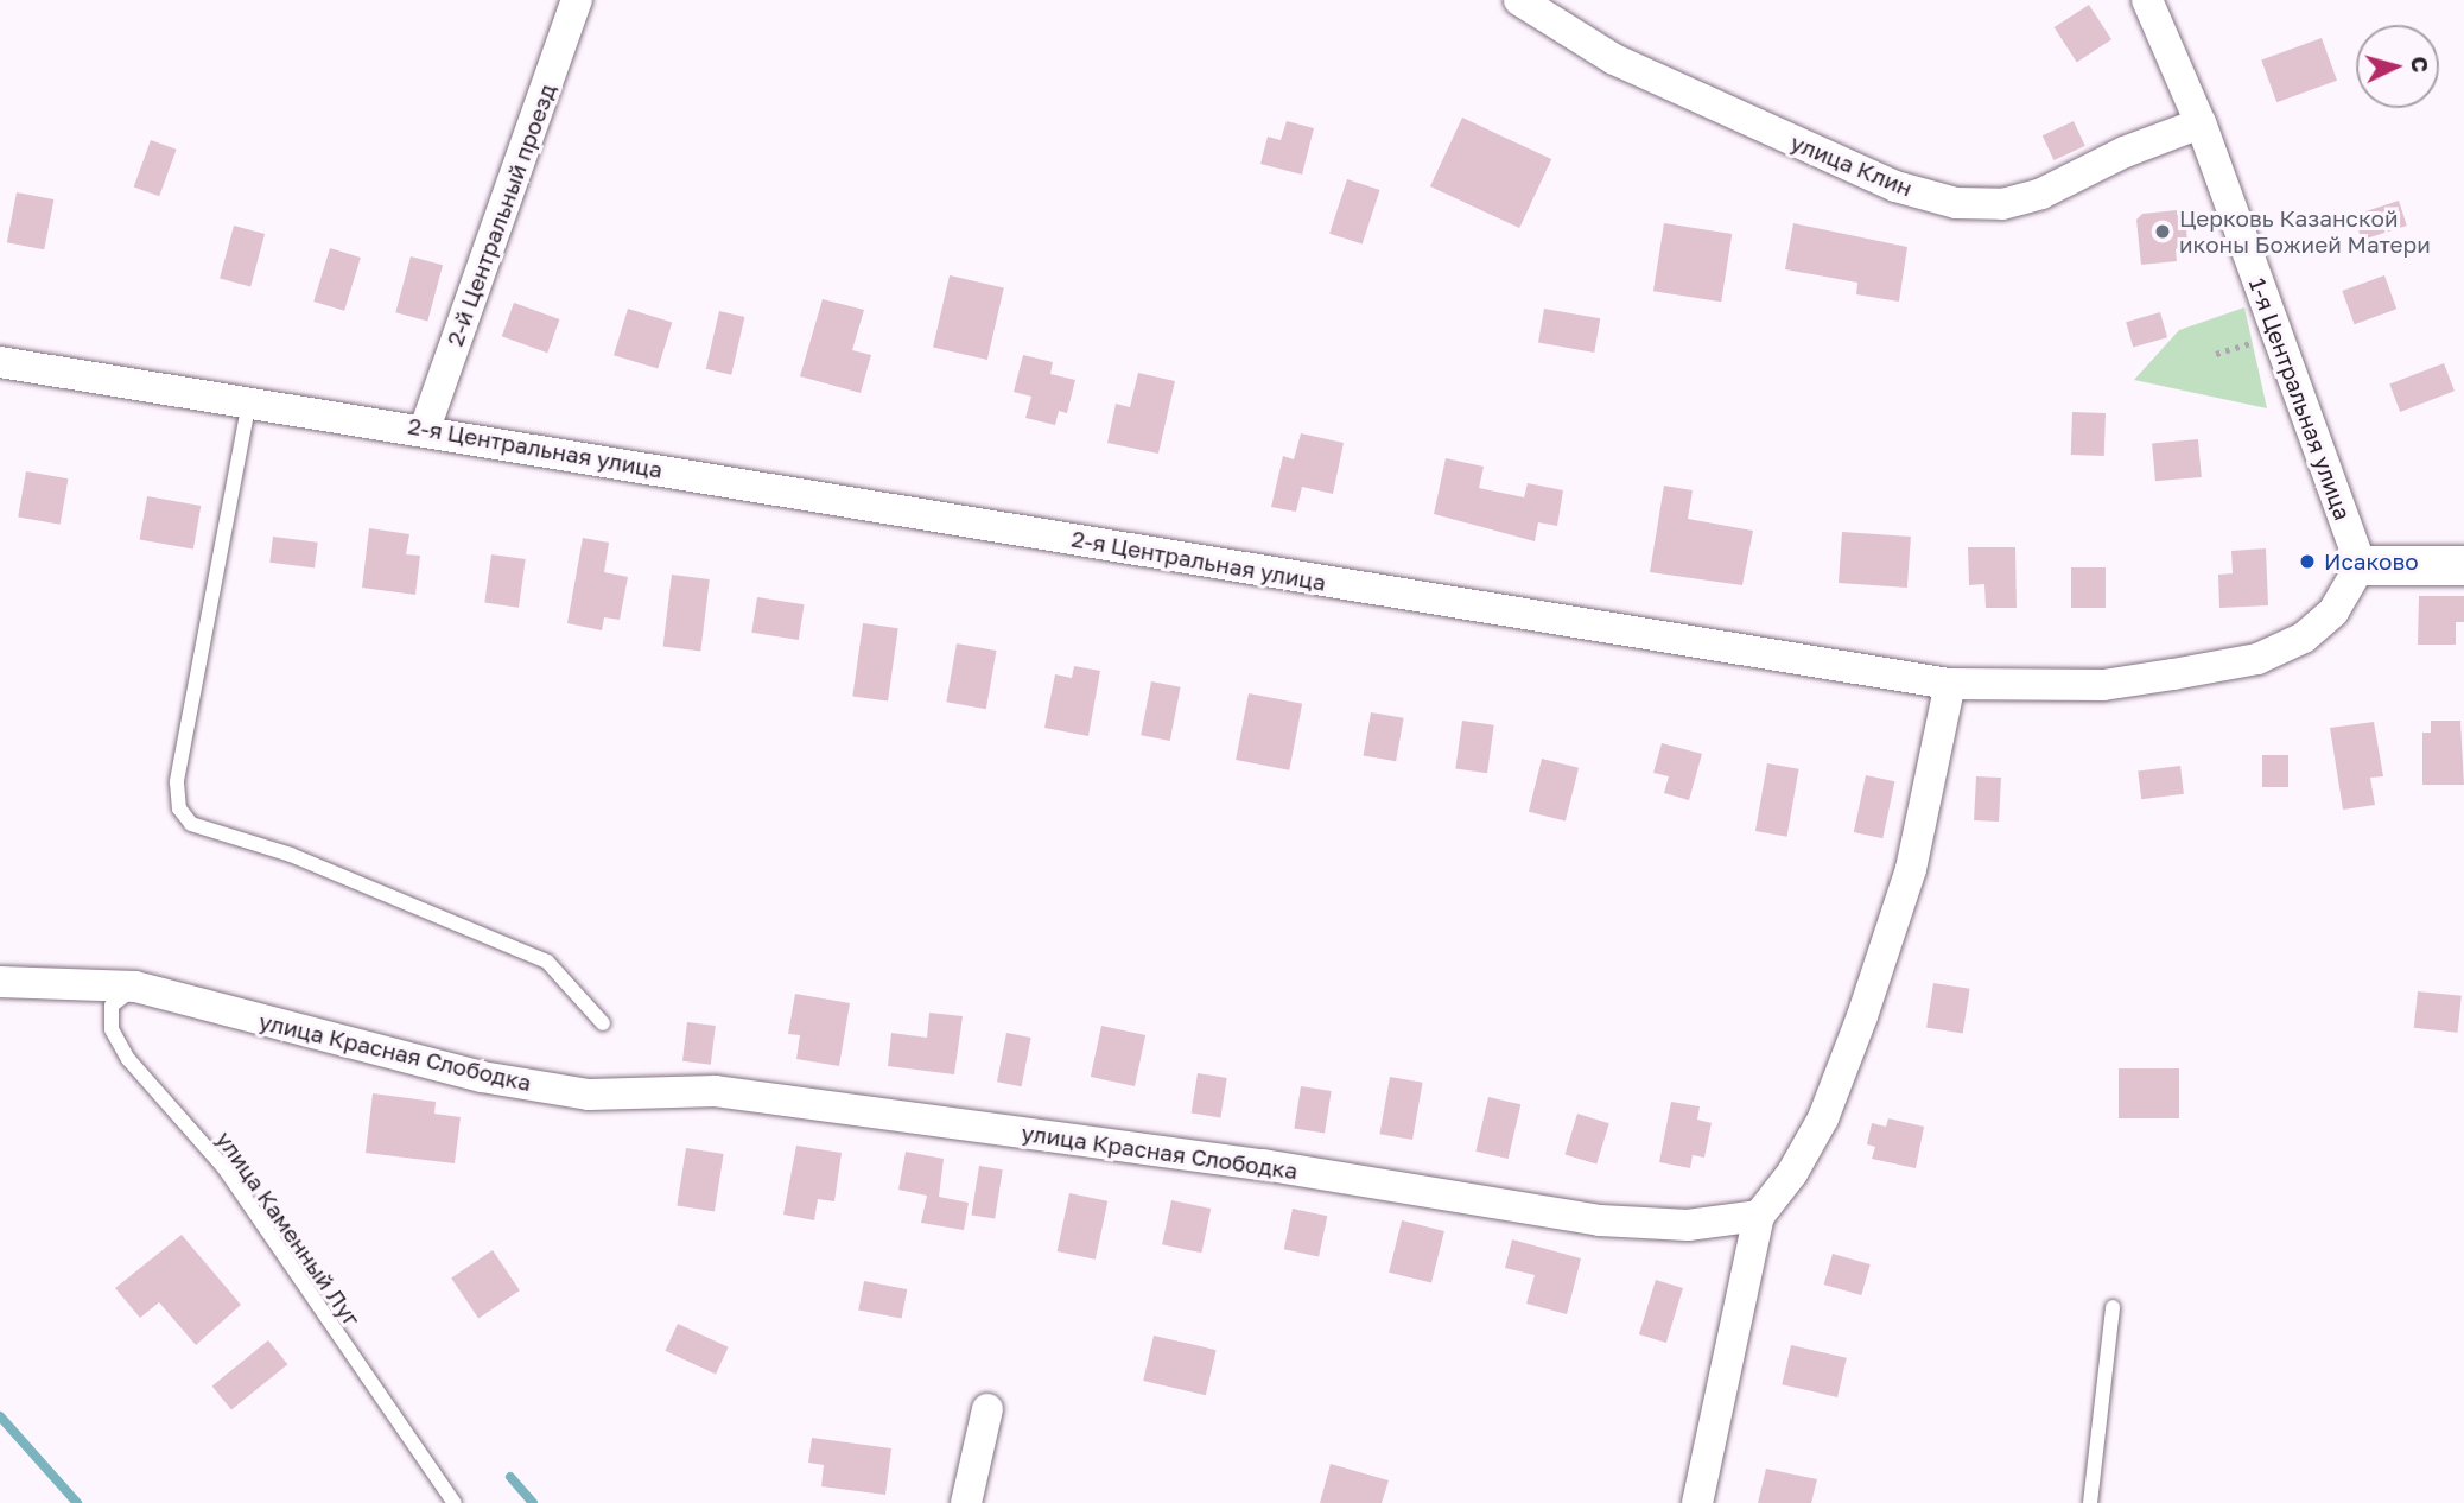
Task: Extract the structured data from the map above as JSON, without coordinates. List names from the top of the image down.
{
  "streets": {
    "street": [
      "улица Клин",
      "2-й Центральный проезд",
      "1-я Центральная улица",
      "2-я Центральная улица",
      "улица Красная Слободка"
    ],
    "lane": ["улица Каменный Луг"]
  },
  "crossings": [
    ["улица Клин", "1-я Центральная улица"],
    ["2-й Центральный проезд", "2-я Центральная улица"],
    ["1-я Центральная улица", "2-я Центральная улица"],
    ["улица Красная Слободка", "улица Каменный Луг"]
  ],
  "places": ["Церковь Казанской иконы Божией Матери", "Исаково"],
  "north": "right"
}
